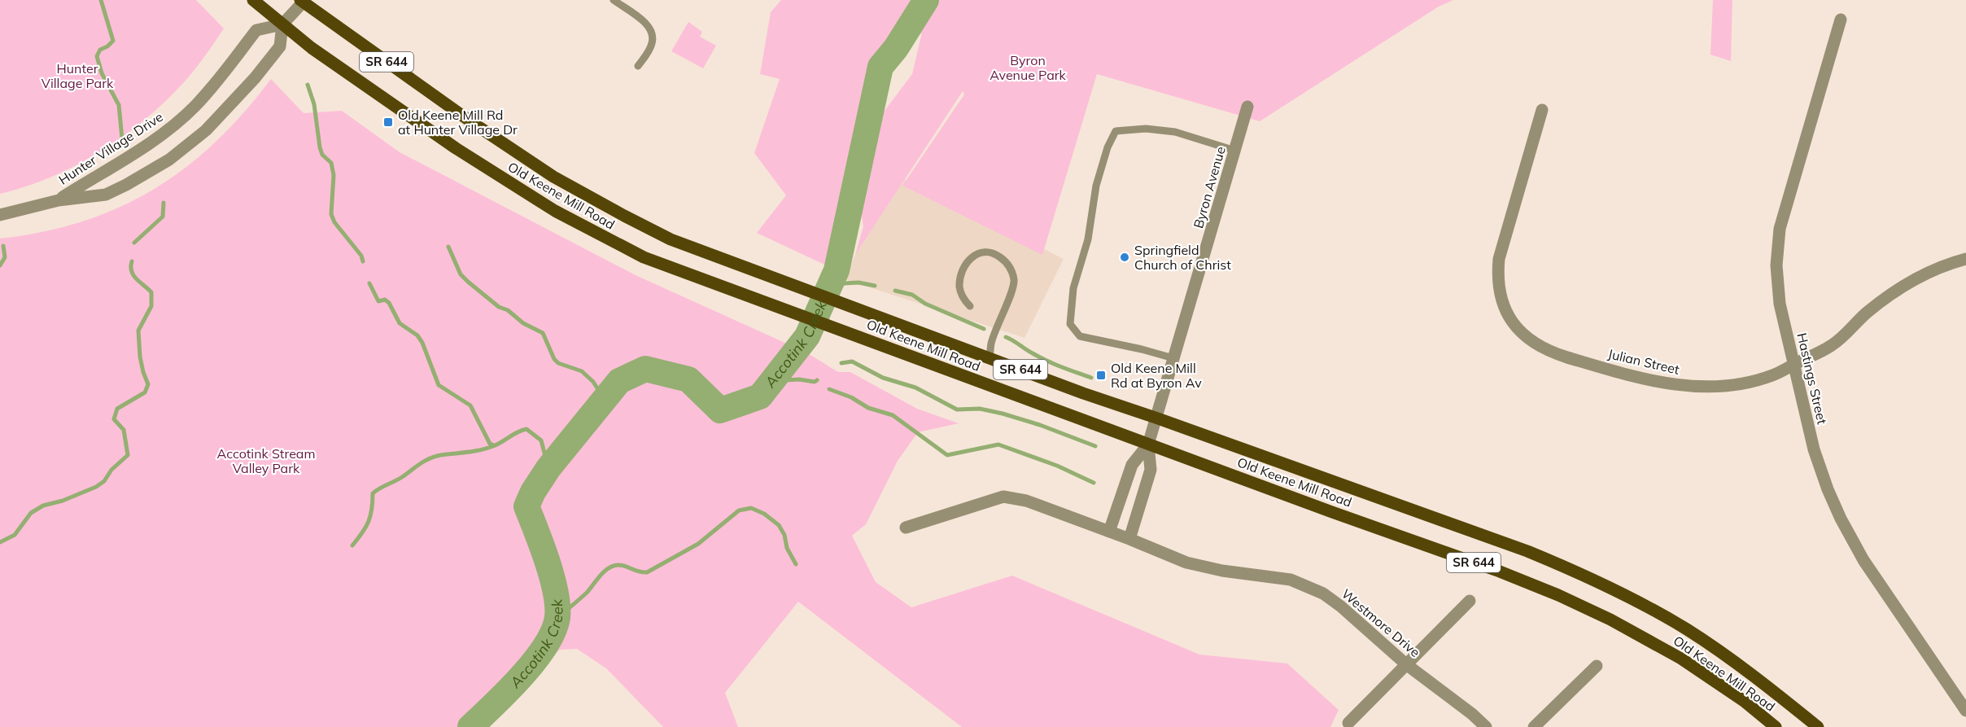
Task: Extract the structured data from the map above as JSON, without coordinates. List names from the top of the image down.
{
  "streets": {
    "main road": ["SR 644", "Old Keene Mill Road"],
    "street": [
      "Hunter Village Drive",
      "Byron Avenue",
      "Julian Street",
      "Hastings Street",
      "Westmore Drive"
    ]
  },
  "crossings": [
    ["Hunter Village Drive", "Old Keene Mill Road"],
    ["Byron Avenue", "Old Keene Mill Road"],
    ["Julian Street", "Hastings Street"]
  ],
  "water": ["Accotink Creek"],
  "parks": ["Byron Avenue Park", "Hunter Village Park", "Accotink Stream Valley Park"],
  "places": {
    "transit": ["Old Keene Mill Rd at Hunter Village Dr", "Old Keene Mill Rd at Byron Av"],
    "other": ["Springfield Church of Christ"]
  }
}
